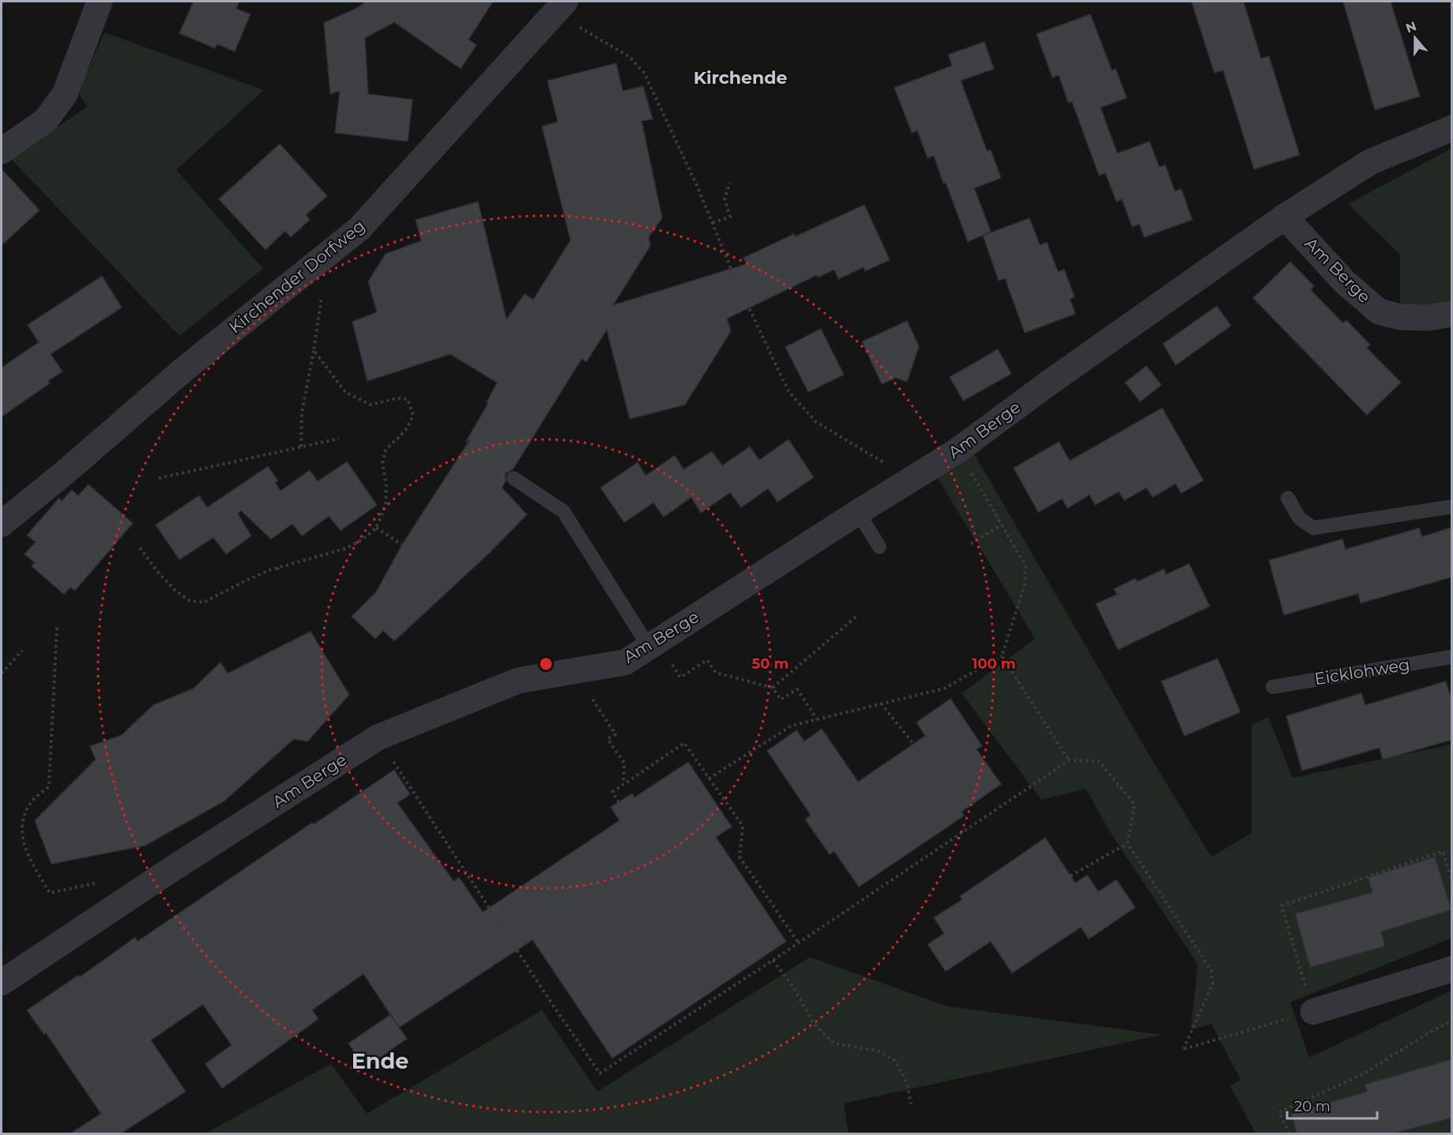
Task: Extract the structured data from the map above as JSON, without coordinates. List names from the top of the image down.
{
  "streets": {
    "street": ["Am Berge", "Kirchender Dorfweg"],
    "lane": ["Eicklohweg"]
  },
  "districts": ["Kirchende", "Ende"],
  "scale_bar": "20 m",
  "north": "top",
  "rings": ["50 m", "100 m"]
}
